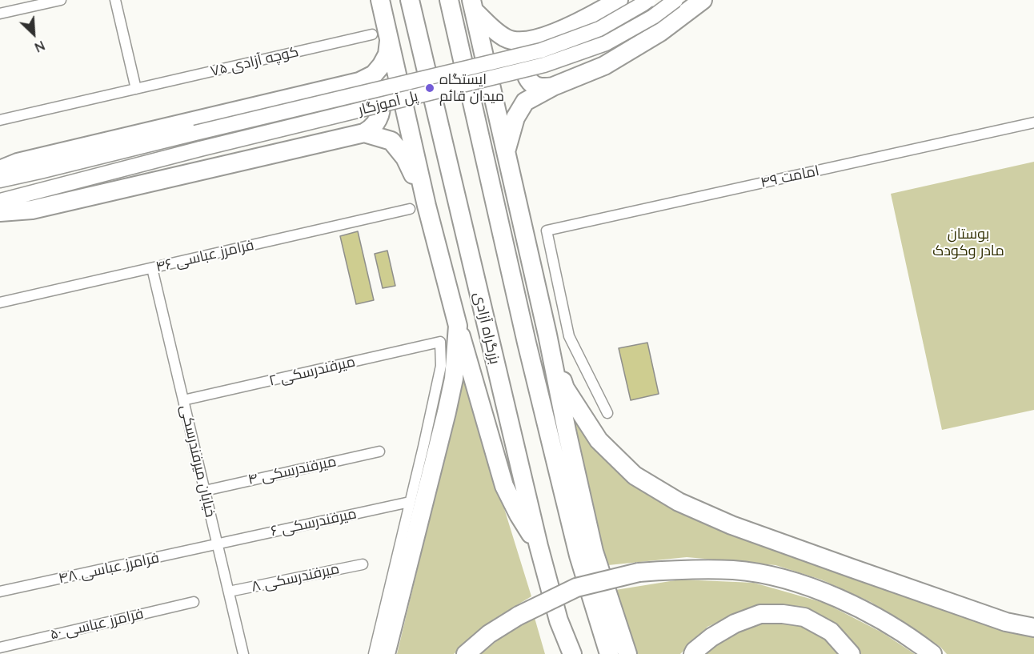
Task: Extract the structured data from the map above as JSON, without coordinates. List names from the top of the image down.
{
  "streets": {
    "highway": ["بزرگراه آزادی"],
    "main road": ["پل آموزگار"],
    "street": [
      "کوچه آزادی ۷۵",
      "امامت ۴۹",
      "فرامرز عباسی ۴۶",
      "میرفندرسکی ۲",
      "خیابان میرفندرسکی",
      "میرفندرسکی ۴",
      "میرفندرسکی ۶",
      "فرامرز عباسی ۴۸",
      "میرفندرسکی ۸",
      "فرامرز عباسی ۵۰"
    ]
  },
  "crossings": [
    ["فرامرز عباسی ۴۶", "خیابان میرفندرسکی"],
    ["میرفندرسکی ۲", "خیابان میرفندرسکی"],
    ["میرفندرسکی ۲", "میرفندرسکی ۶"],
    ["خیابان میرفندرسکی", "میرفندرسکی ۴"],
    ["خیابان میرفندرسکی", "میرفندرسکی ۶"],
    ["خیابان میرفندرسکی", "فرامرز عباسی ۴۸"],
    ["خیابان میرفندرسکی", "میرفندرسکی ۸"],
    ["میرفندرسکی ۶", "فرامرز عباسی ۴۸"]
  ],
  "parks": ["بوستان مادر وکودک"],
  "places": ["ایستگاه میدان قائم"],
  "north": "bottom right"
}
